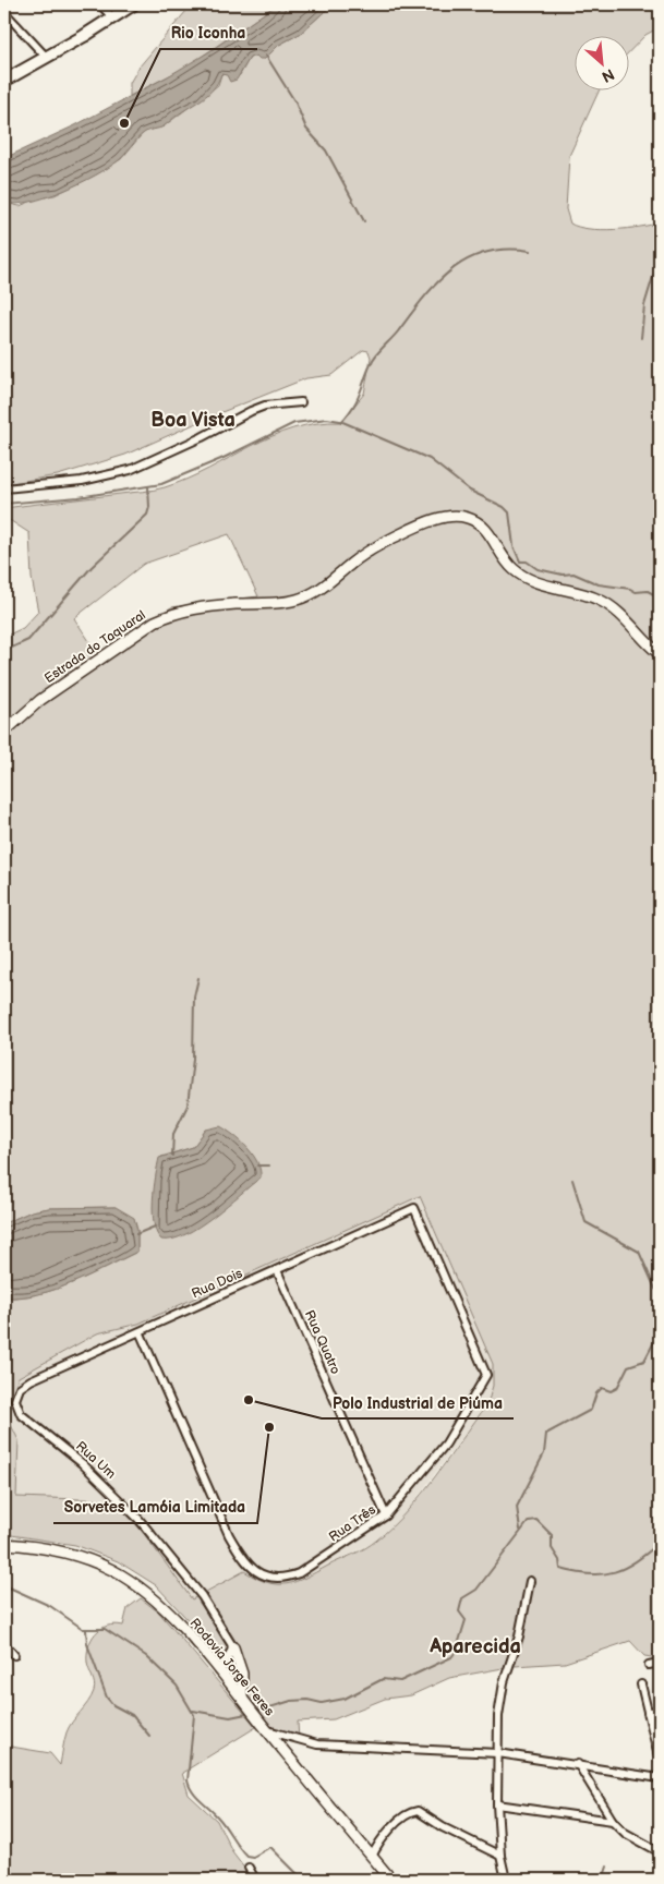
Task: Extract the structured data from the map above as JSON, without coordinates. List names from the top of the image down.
{
  "streets": {
    "street": [
      "Estrada do Taquaral",
      "Rua Dois",
      "Rua Quatro",
      "Rua Um",
      "Rua Três",
      "Rodovia Jorge Feres"
    ]
  },
  "crossings": [
    ["Rua Dois", "Rua Quatro"],
    ["Rua Dois", "Rua Um"],
    ["Rua Dois", "Rua Três"],
    ["Rua Quatro", "Rua Três"]
  ],
  "districts": ["Boa Vista", "Aparecida"],
  "places": ["Rio Iconha", "Polo Industrial de Piúma", "Sorvetes Lamóia Limitada"],
  "north": "bottom right"
}
